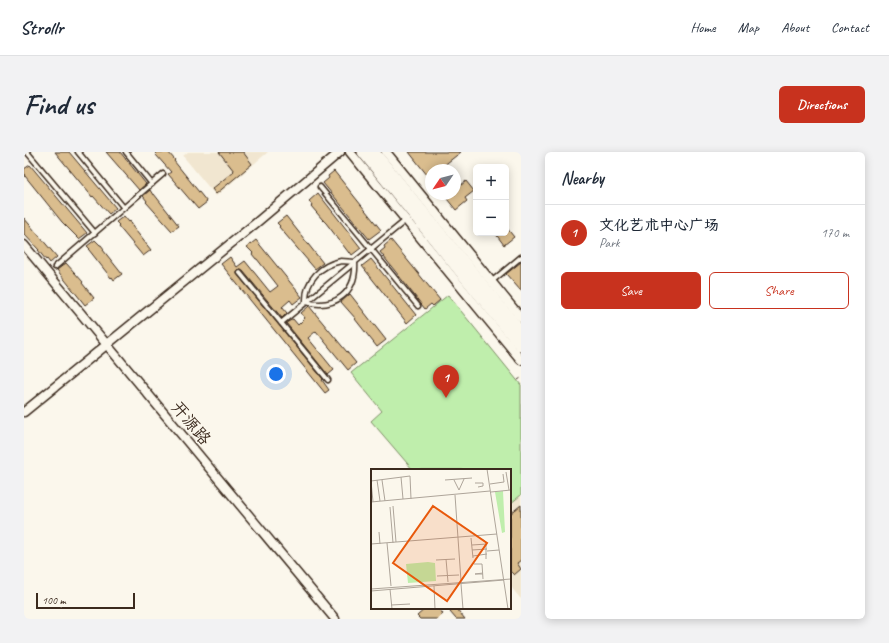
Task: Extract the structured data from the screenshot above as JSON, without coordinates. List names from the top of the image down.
{
  "streets": {
    "street": ["开源路"]
  },
  "scale_bar": "100 m",
  "north": "bottom left",
  "page": {
    "header": "Strollr",
    "nav": [
      "Home",
      "Map",
      "About",
      "Contact"
    ],
    "buttons": [
      "Directions",
      ["Save", "Share"]
    ],
    "title": "Find us",
    "heading": "Nearby",
    "map_buttons": ["+", "−"],
    "list": [
      {
        "mark": "1",
        "name": "文化艺术中心广场",
        "note": "Park",
        "value": "170 m"
      }
    ],
    "pins": "1",
    "scale": "100 m"
  }
}
